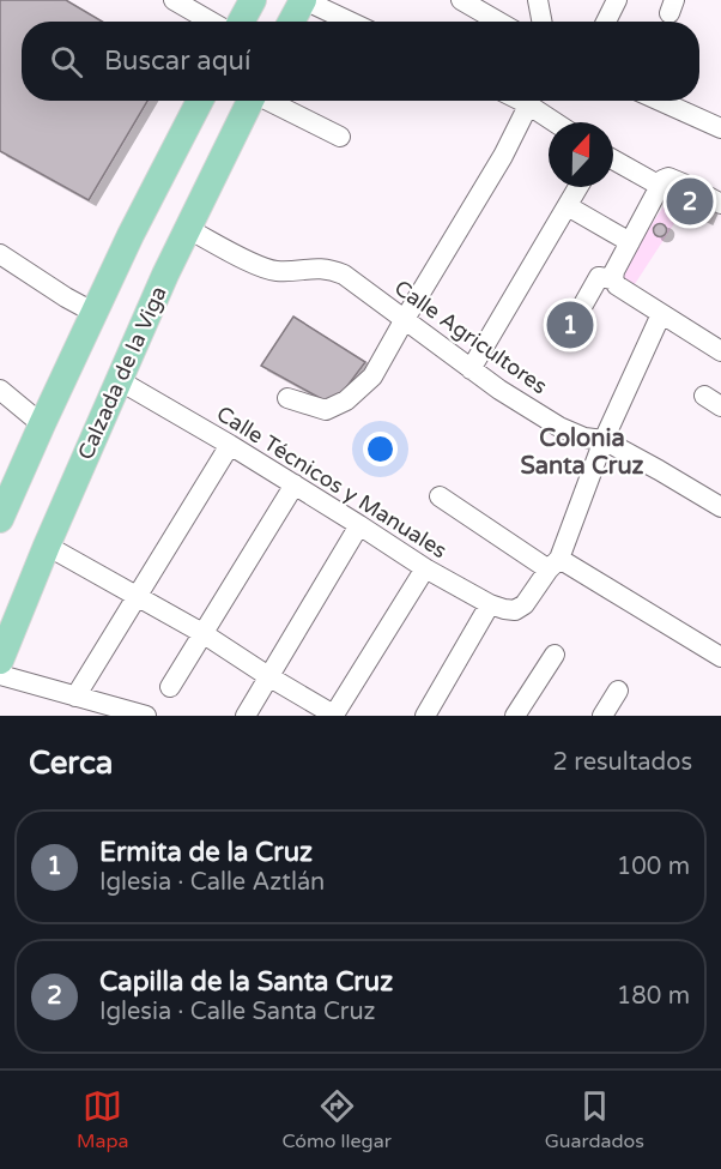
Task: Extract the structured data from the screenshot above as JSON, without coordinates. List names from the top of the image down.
{
  "streets": {
    "main road": ["Calzada de la Viga"],
    "street": ["Calle Agricultores", "Calle Técnicos y Manuales"]
  },
  "crossings": [
    ["Calle Agricultores", "Calzada de la Viga"],
    ["Calzada de la Viga", "Calle Técnicos y Manuales"]
  ],
  "districts": ["Colonia Santa Cruz"],
  "north": "top",
  "page": {
    "search": "Buscar aquí",
    "pins": ["2", "1"],
    "heading": ["Cerca", "2 resultados"],
    "list": [
      {
        "mark": "1",
        "name": "Ermita de la Cruz",
        "note": "Iglesia · Calle Aztlán",
        "value": "100 m"
      },
      {
        "mark": "2",
        "name": "Capilla de la Santa Cruz",
        "note": "Iglesia · Calle Santa Cruz",
        "value": "180 m"
      }
    ],
    "nav": ["Mapa", "Cómo llegar", "Guardados"]
  }
}
